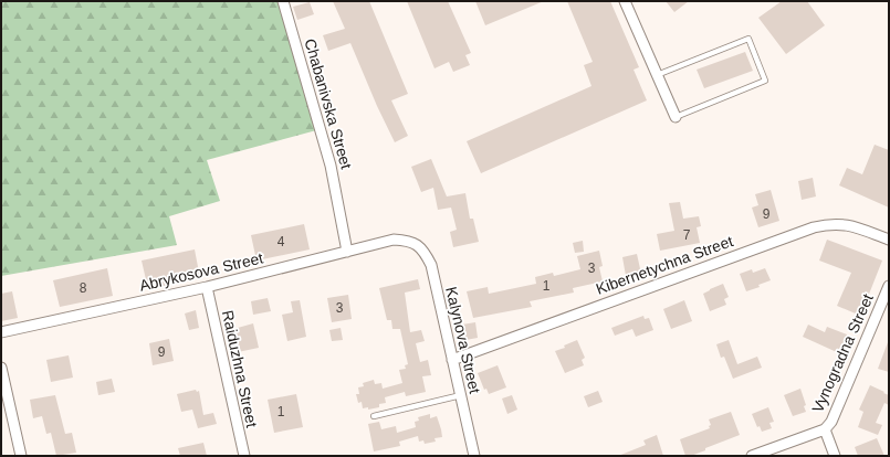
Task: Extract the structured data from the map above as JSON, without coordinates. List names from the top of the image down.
{
  "streets": {
    "street": [
      "Chabanivska Street",
      "Kibernetychna Street",
      "Abrykosova Street",
      "Kalynova Street",
      "Vynogradna Street",
      "Raiduzhna Street"
    ]
  },
  "crossings": [
    ["Chabanivska Street", "Abrykosova Street"],
    ["Kibernetychna Street", "Kalynova Street"],
    ["Abrykosova Street", "Kalynova Street"],
    ["Abrykosova Street", "Raiduzhna Street"]
  ],
  "house_numbers": [
    "9",
    "7",
    "4",
    "3",
    "1",
    "8",
    "3",
    "9",
    "1"
  ]
}
